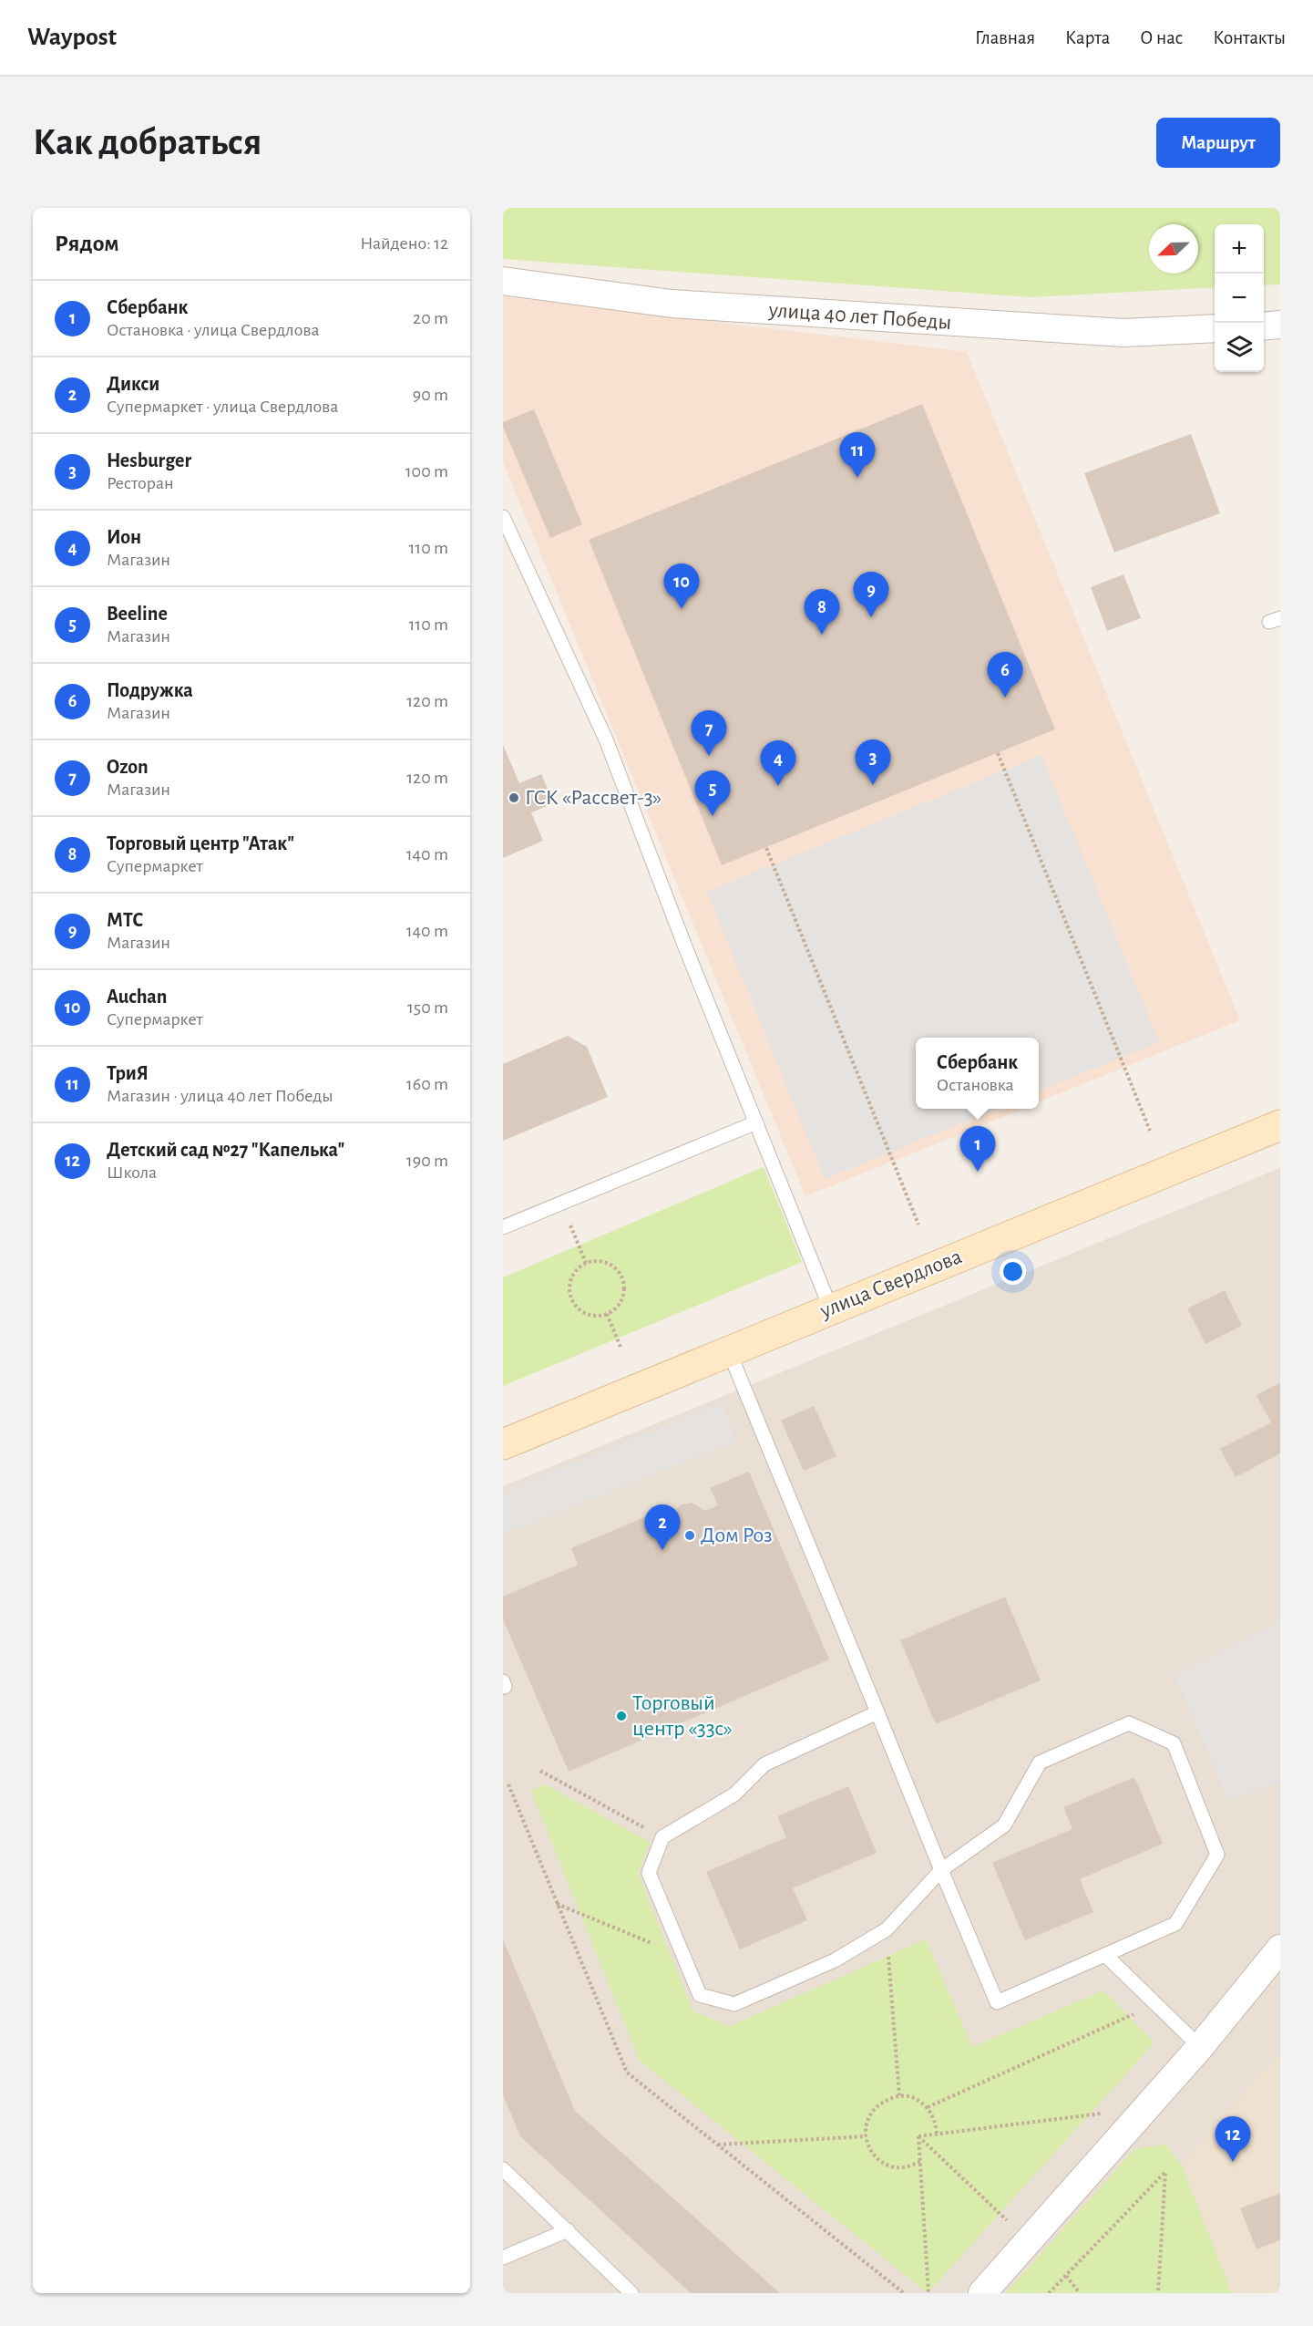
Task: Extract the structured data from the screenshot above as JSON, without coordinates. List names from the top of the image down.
{
  "streets": {
    "main road": ["улица Свердлова"],
    "street": ["улица 40 лет Победы"]
  },
  "places": ["ГСК «Рассвет-3»", "Дом Роз", "Торговый центр «33с»"],
  "north": "bottom left",
  "page": {
    "header": "Waypost",
    "nav": [
      "Главная",
      "Карта",
      "О нас",
      "Контакты"
    ],
    "buttons": "Маршрут",
    "title": "Как добраться",
    "heading": ["Рядом", "Найдено: 12"],
    "map_buttons": ["+", "−"],
    "list": [
      {
        "mark": "1",
        "name": "Сбербанк",
        "note": "Остановка · улица Свердлова",
        "value": "20 m"
      },
      {
        "mark": "2",
        "name": "Дикси",
        "note": "Супермаркет · улица Свердлова",
        "value": "90 m"
      },
      {
        "mark": "3",
        "name": "Hesburger",
        "note": "Ресторан",
        "value": "100 m"
      },
      {
        "mark": "4",
        "name": "Ион",
        "note": "Магазин",
        "value": "110 m"
      },
      {
        "mark": "5",
        "name": "Beeline",
        "note": "Магазин",
        "value": "110 m"
      },
      {
        "mark": "6",
        "name": "Подружка",
        "note": "Магазин",
        "value": "120 m"
      },
      {
        "mark": "7",
        "name": "Ozon",
        "note": "Магазин",
        "value": "120 m"
      },
      {
        "mark": "8",
        "name": "Торговый центр \"Атак\"",
        "note": "Супермаркет",
        "value": "140 m"
      },
      {
        "mark": "9",
        "name": "МТС",
        "note": "Магазин",
        "value": "140 m"
      },
      {
        "mark": "10",
        "name": "Auchan",
        "note": "Супермаркет",
        "value": "150 m"
      },
      {
        "mark": "11",
        "name": "ТриЯ",
        "note": "Магазин · улица 40 лет Победы",
        "value": "160 m"
      },
      {
        "mark": "12",
        "name": "Детский сад №27 \"Капелька\"",
        "note": "Школа",
        "value": "190 m"
      }
    ],
    "pins": [
      "11",
      "10",
      "9",
      "8",
      "6",
      "7",
      "3",
      "4",
      "5",
      "1",
      "2",
      "12"
    ],
    "popup": ["Сбербанк", "Остановка"]
  }
}
